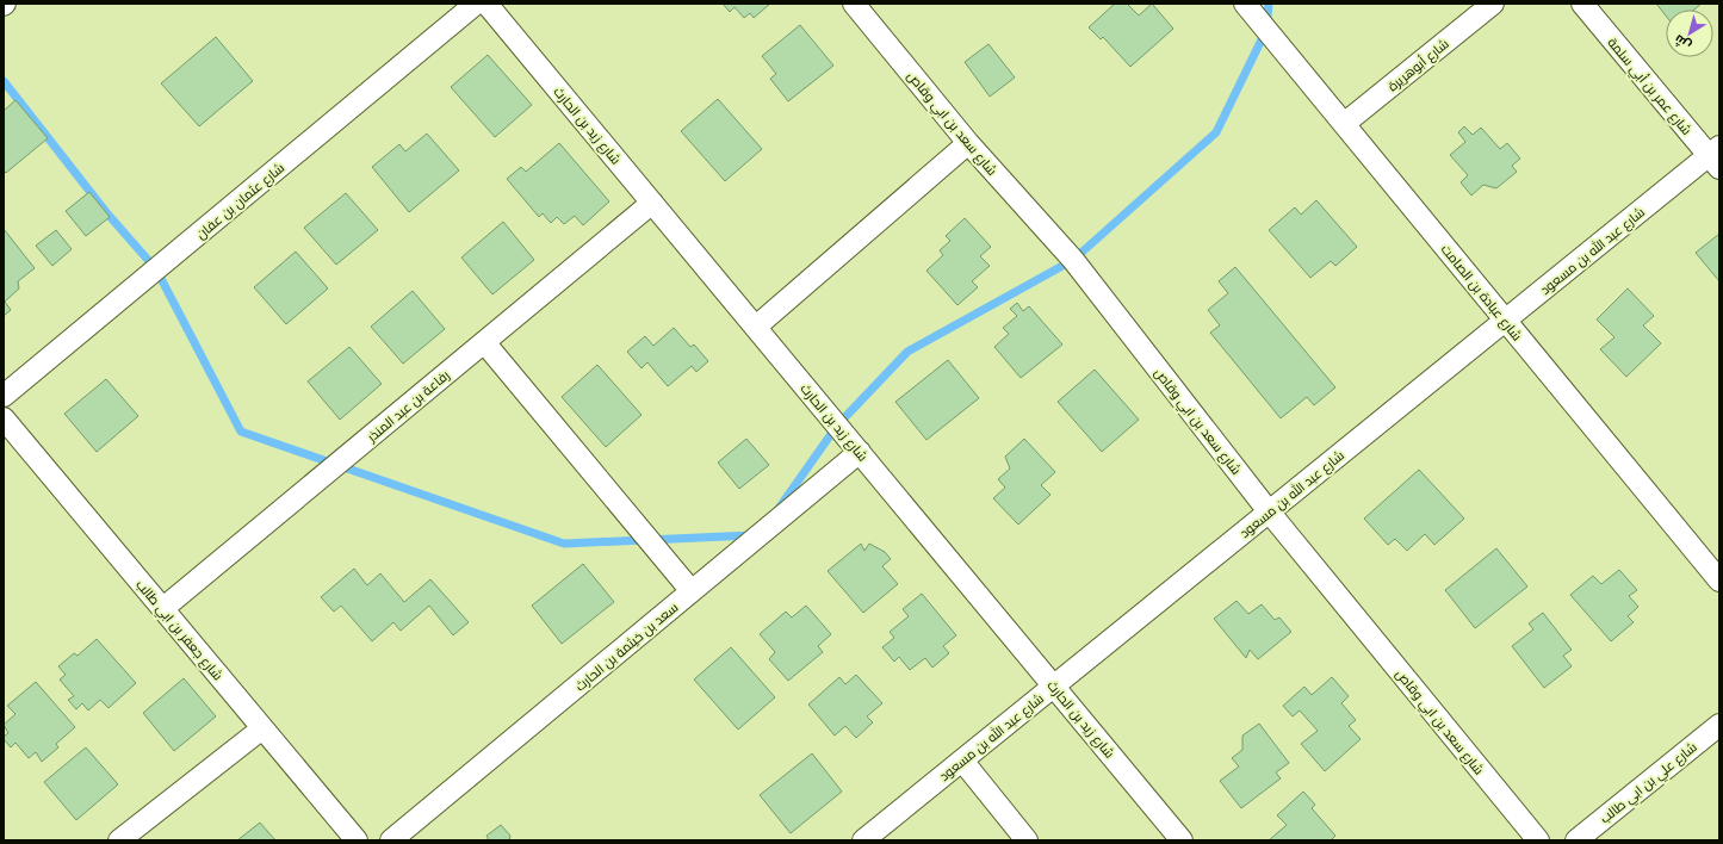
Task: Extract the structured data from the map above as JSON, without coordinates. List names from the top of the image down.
{
  "streets": {
    "street": [
      "شارع أبوهريرة",
      "شارع عمر بن أبي سلمة",
      "شارع سعد بن ابي وقاص",
      "شارع زيد بن الحارث",
      "شارع عثمان بن عفان",
      "شارع عبد الله بن مسعود",
      "شارع عبادة بن الصامت",
      "رفاعة بن عبد المنذر",
      "شارع جعفر بن ابي طالب",
      "سعد بن خيثمة بن الحارث",
      "شارع علي بن ابي طالب"
    ]
  },
  "crossings": [
    ["شارع أبوهريرة", "شارع عبادة بن الصامت"],
    ["شارع عمر بن أبي سلمة", "شارع عبد الله بن مسعود"],
    ["شارع سعد بن ابي وقاص", "شارع عبد الله بن مسعود"],
    ["شارع زيد بن الحارث", "شارع عبد الله بن مسعود"],
    ["شارع زيد بن الحارث", "رفاعة بن عبد المنذر"],
    ["شارع زيد بن الحارث", "سعد بن خيثمة بن الحارث"],
    ["شارع عبد الله بن مسعود", "شارع عبادة بن الصامت"],
    ["رفاعة بن عبد المنذر", "شارع جعفر بن ابي طالب"]
  ],
  "north": "bottom left"
}
